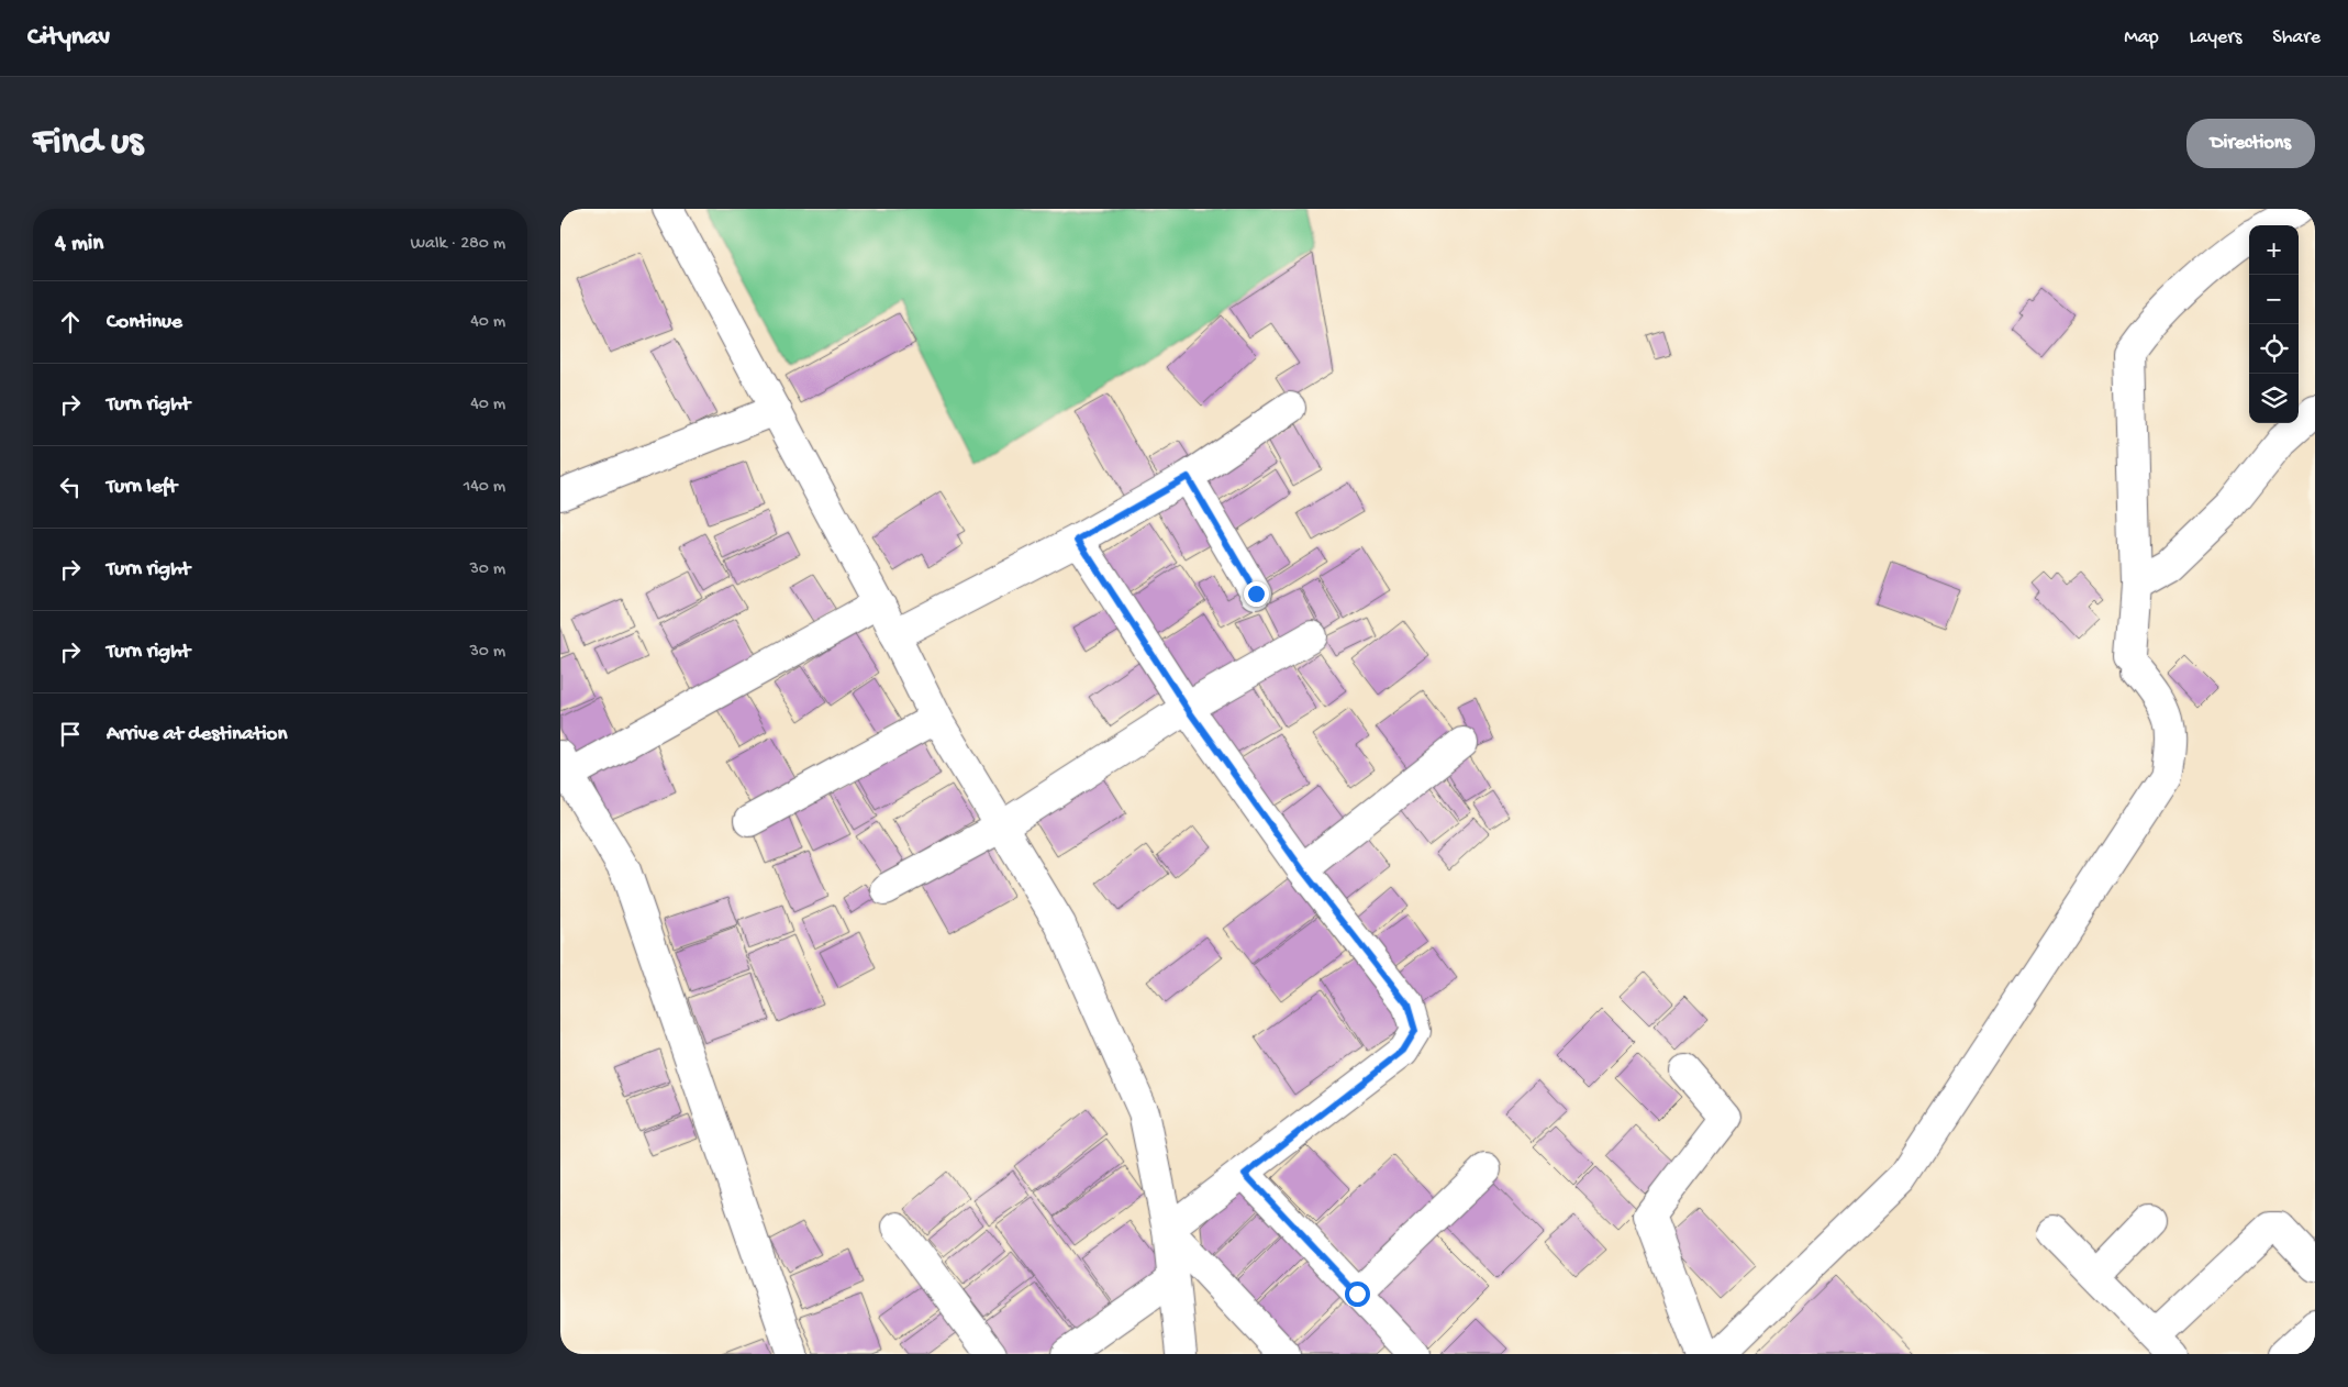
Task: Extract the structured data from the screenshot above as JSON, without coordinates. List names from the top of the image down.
{
  "page": {
    "header": "Citynav",
    "nav": ["Map", "Layers", "Share"],
    "buttons": "Directions",
    "title": "Find us",
    "heading": ["4 min", "Walk · 280 m"],
    "map_buttons": ["+", "−"],
    "list": [
      ["Continue", "40 m"],
      ["Turn right", "40 m"],
      ["Turn left", "140 m"],
      ["Turn right", "30 m"],
      ["Turn right", "30 m"],
      "Arrive at destination"
    ]
  }
}
